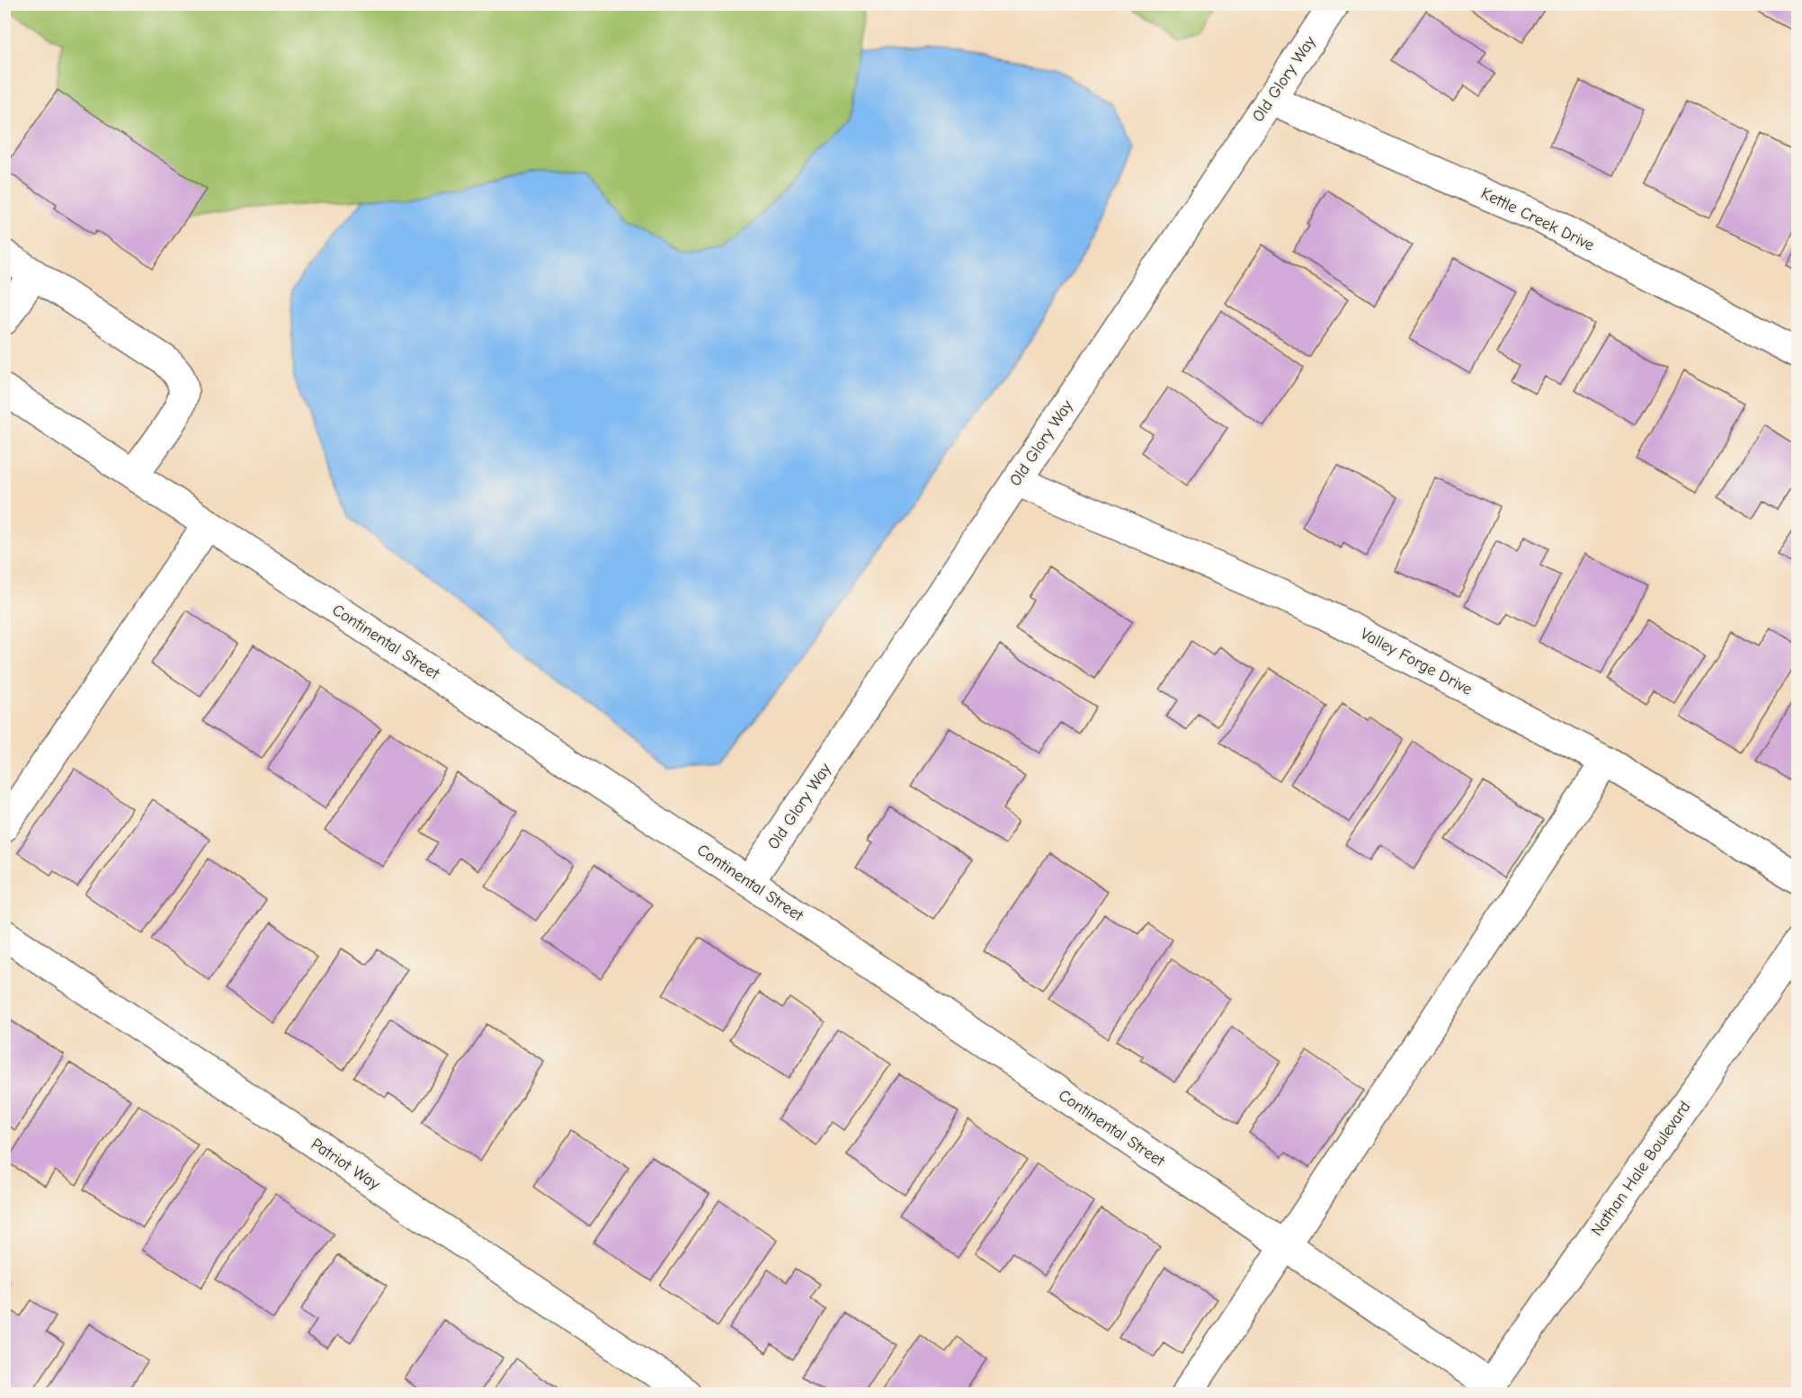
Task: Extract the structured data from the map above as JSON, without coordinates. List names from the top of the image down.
{
  "streets": {
    "street": [
      "Old Glory Way",
      "Kettle Creek Drive",
      "Continental Street",
      "Valley Forge Drive",
      "Patriot Way",
      "Nathan Hale Boulevard"
    ]
  },
  "crossings": [
    ["Old Glory Way", "Kettle Creek Drive"],
    ["Old Glory Way", "Continental Street"],
    ["Old Glory Way", "Valley Forge Drive"],
    ["Continental Street", "Nathan Hale Boulevard"]
  ]
}
